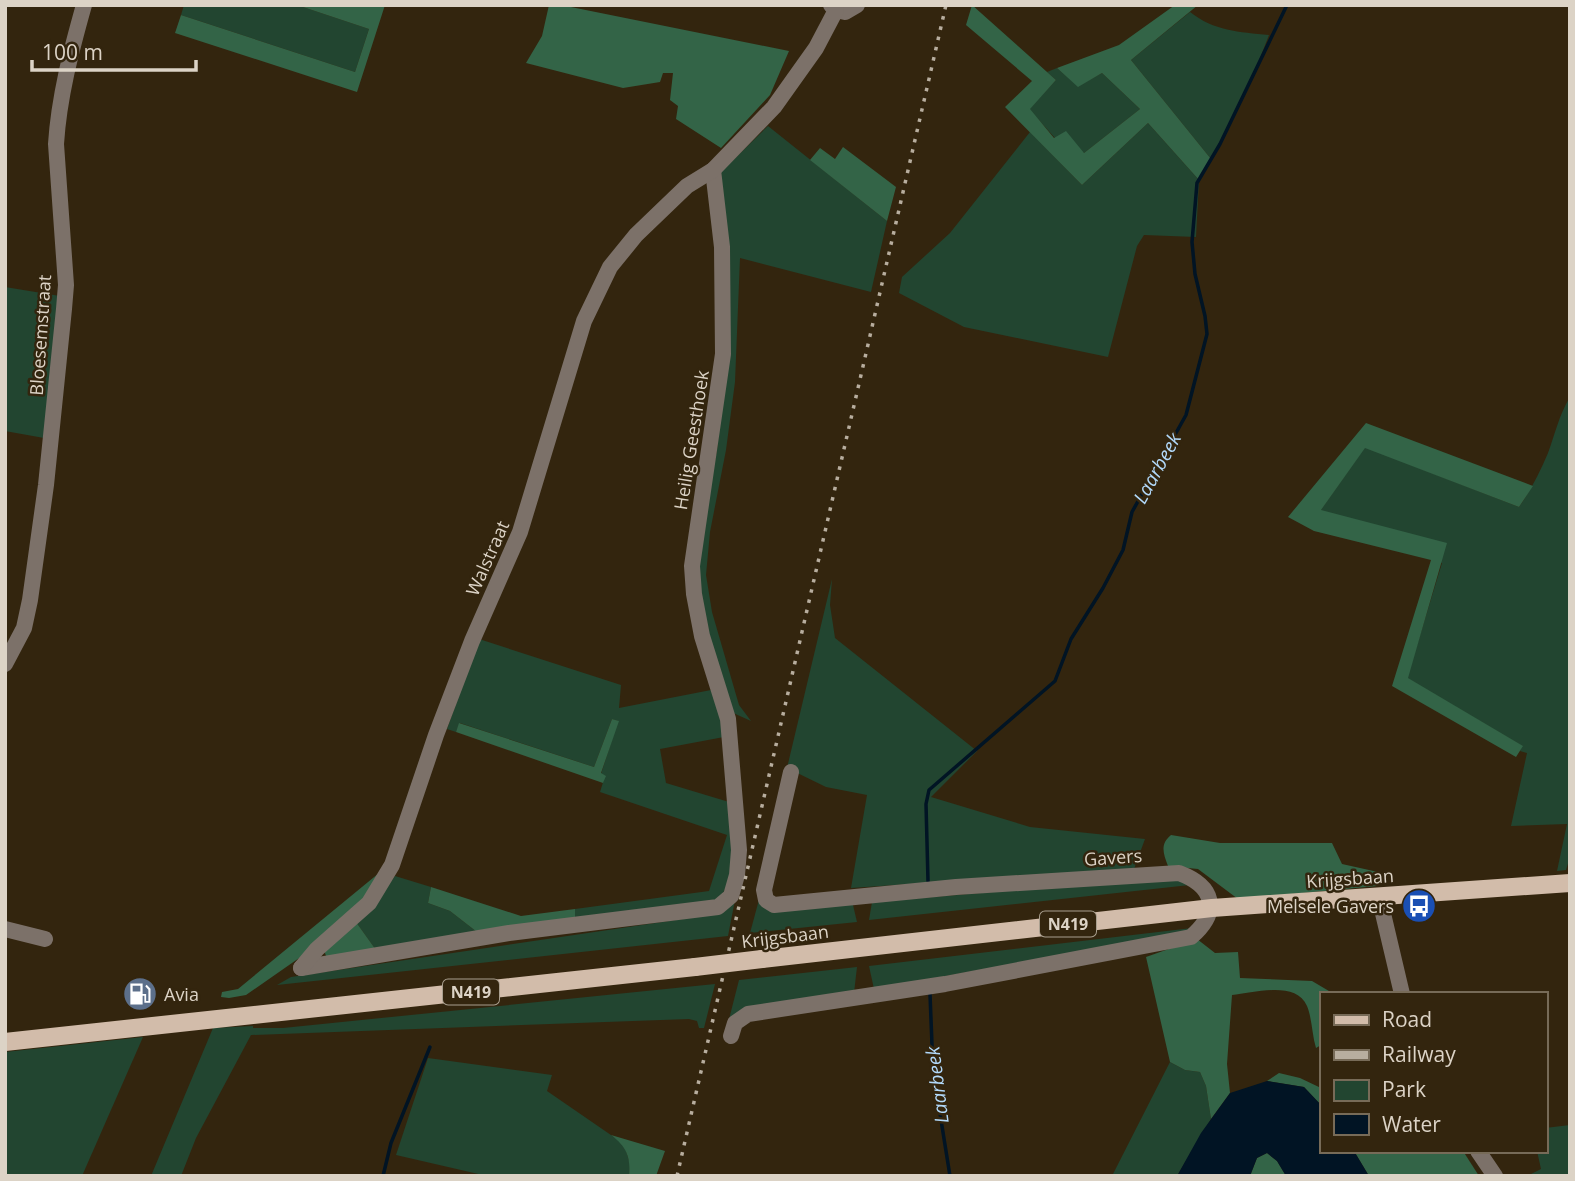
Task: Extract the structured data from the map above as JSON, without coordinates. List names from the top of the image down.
{
  "streets": {
    "main road": ["Krijgsbaan", "N419"],
    "street": [
      "Bloesemstraat",
      "Heilig Geesthoek",
      "Walstraat",
      "Gavers"
    ]
  },
  "crossings": [
    ["Heilig Geesthoek", "Walstraat"],
    ["Gavers", "Krijgsbaan"]
  ],
  "water": ["Laarbeek"],
  "places": {
    "bus stop": ["Melsele Gavers"],
    "fuel station": ["Avia"]
  },
  "legend": [
    "Road",
    "Railway",
    "Park",
    "Water"
  ],
  "scale_bar": "100 m"
}
